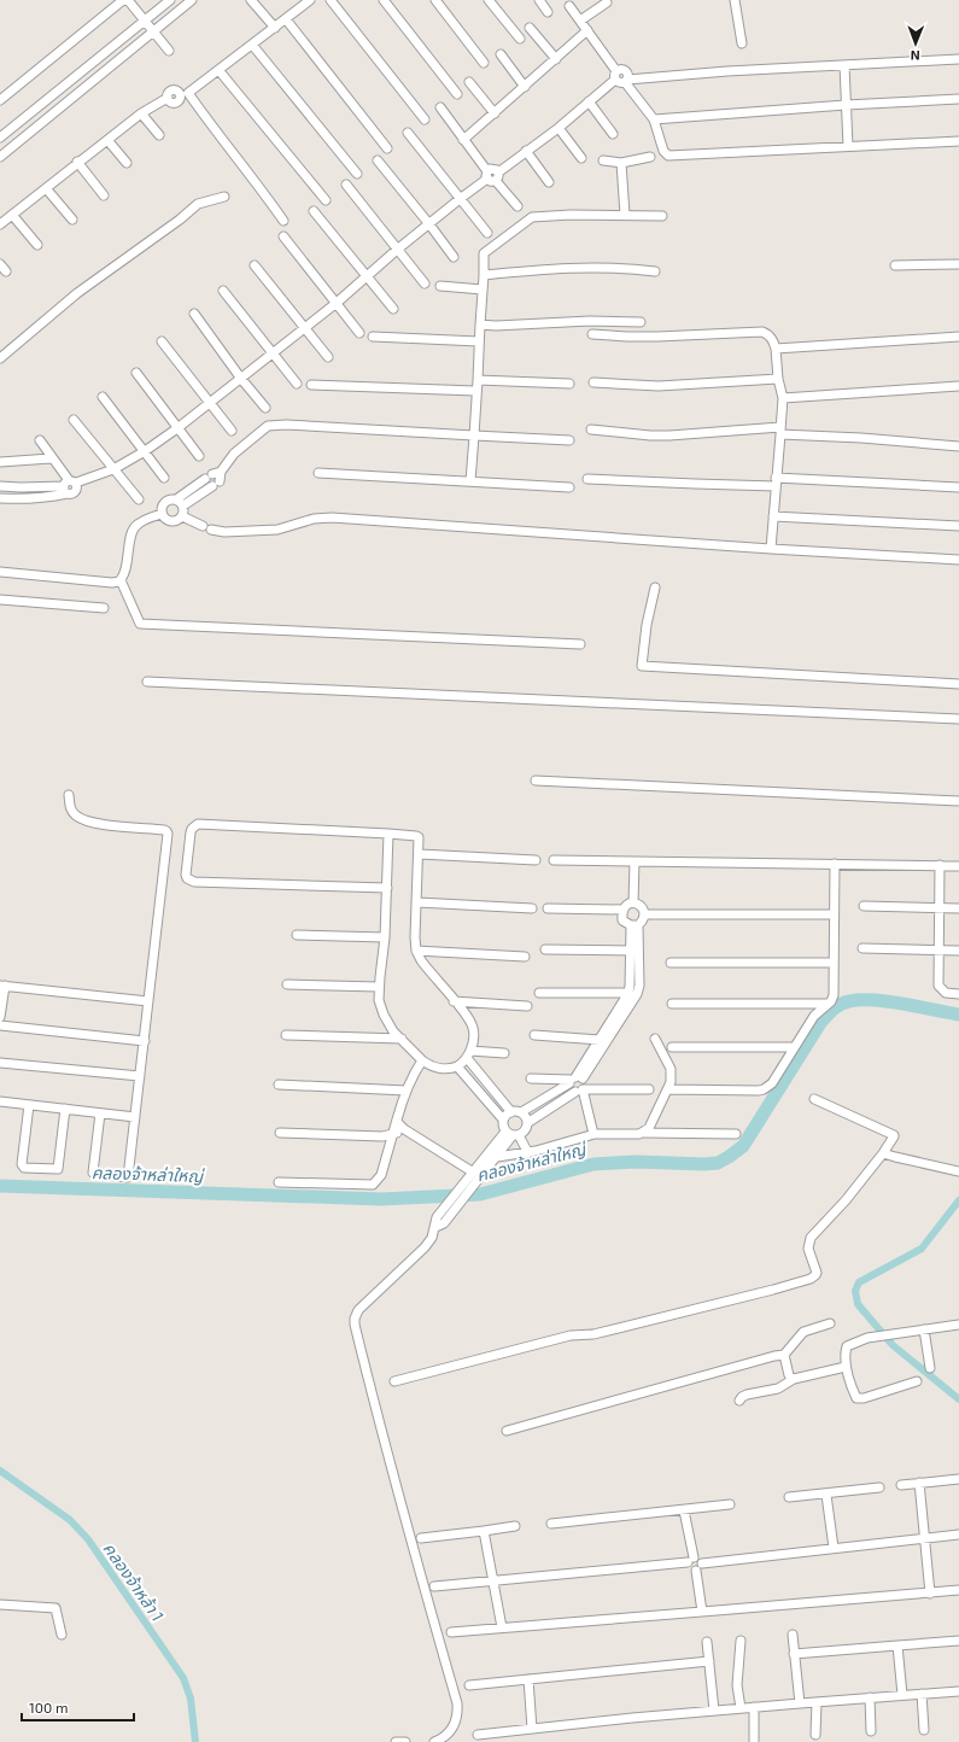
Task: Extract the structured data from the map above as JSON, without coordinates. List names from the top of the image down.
{
  "water": ["คลองจ้าหล่าใหญ่", "คลองจ้าหล้า 1"],
  "scale_bar": "100 m",
  "north": "bottom"
}
